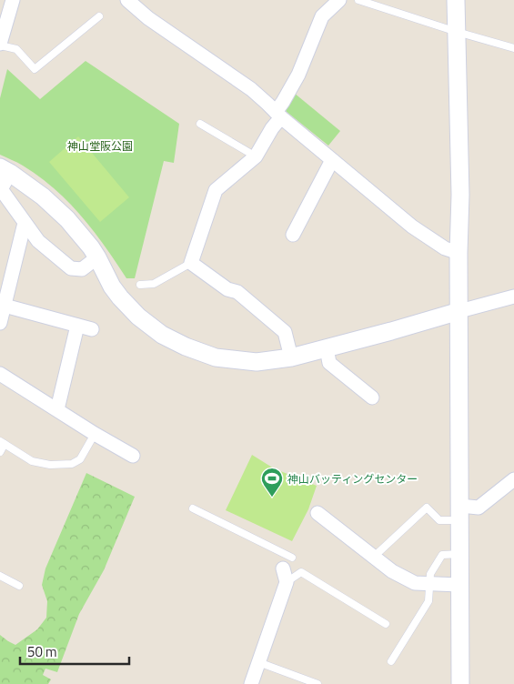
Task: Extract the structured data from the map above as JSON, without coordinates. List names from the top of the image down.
{
  "parks": ["神山堂阪公園"],
  "places": {
    "sports": ["神山バッティングセンター"]
  },
  "scale_bar": "50 m"
}
